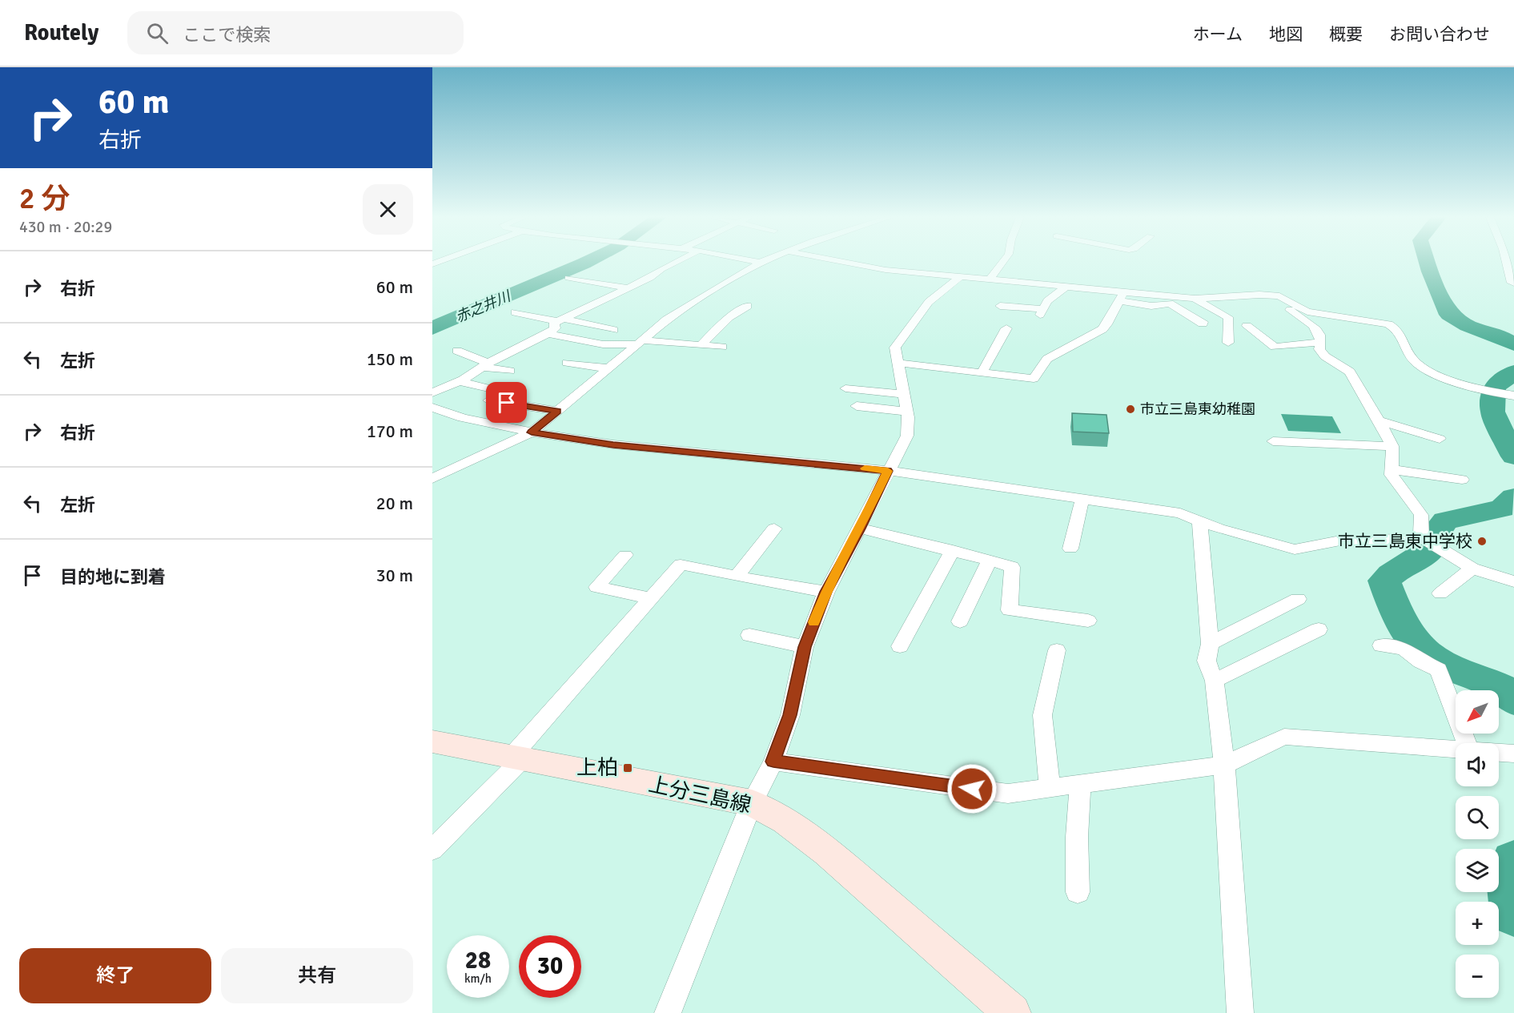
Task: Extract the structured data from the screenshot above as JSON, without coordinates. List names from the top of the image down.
{
  "streets": {
    "main road": ["上分三島線"]
  },
  "water": ["赤之井川"],
  "places": {
    "other": ["市立三島東幼稚園", "市立三島東中学校"],
    "transit": ["上柏"]
  },
  "north": "bottom left",
  "page": {
    "header": "Routely",
    "search": "ここで検索",
    "nav": [
      "ホーム",
      "地図",
      "概要",
      "お問い合わせ"
    ],
    "turn": ["60 m", "右折"],
    "heading": ["2 分", "430 m · 20:29"],
    "list": [
      {
        "name": "右折",
        "value": "60 m"
      },
      {
        "name": "左折",
        "value": "150 m"
      },
      {
        "name": "右折",
        "value": "170 m"
      },
      {
        "name": "左折",
        "value": "20 m"
      },
      {
        "name": "目的地に到着",
        "value": "30 m"
      }
    ],
    "map_buttons": ["+", "−"],
    "speed": "28 km/h",
    "limit": "30",
    "buttons": ["終了", "共有"]
  }
}
